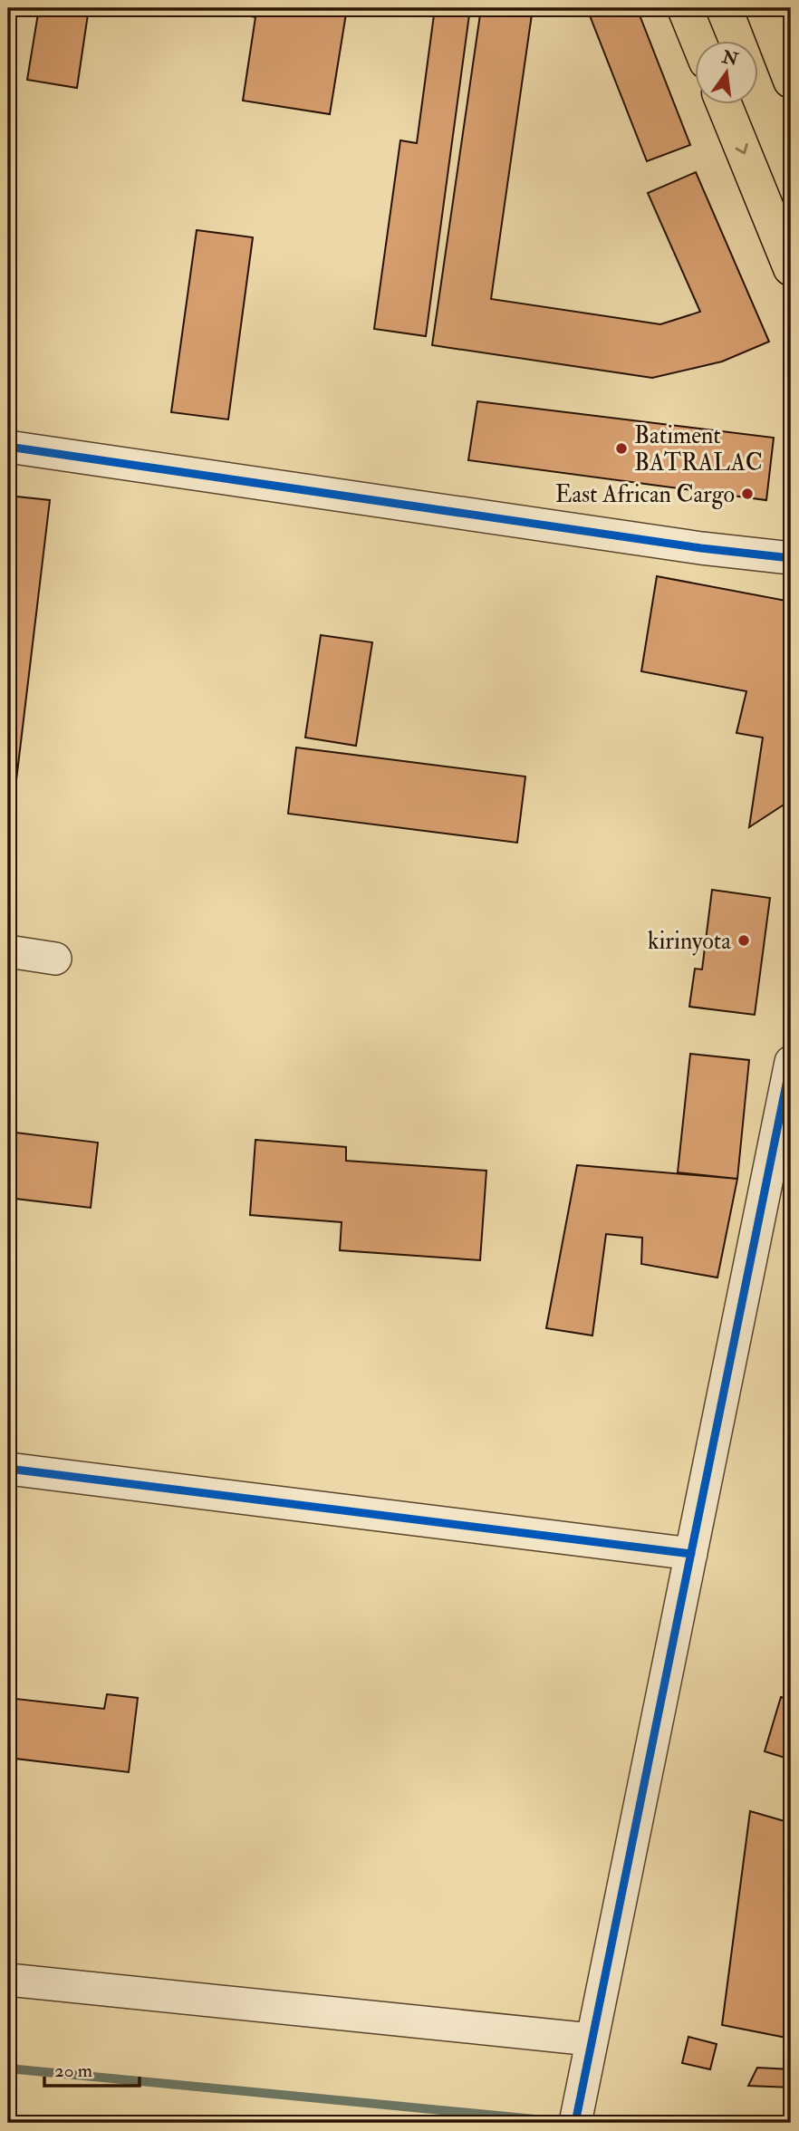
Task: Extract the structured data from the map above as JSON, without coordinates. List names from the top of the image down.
{
  "places": ["Batiment BATRALAC", "East African Cargo", "kirinyota"],
  "scale_bar": "20 m",
  "north": "top"
}
